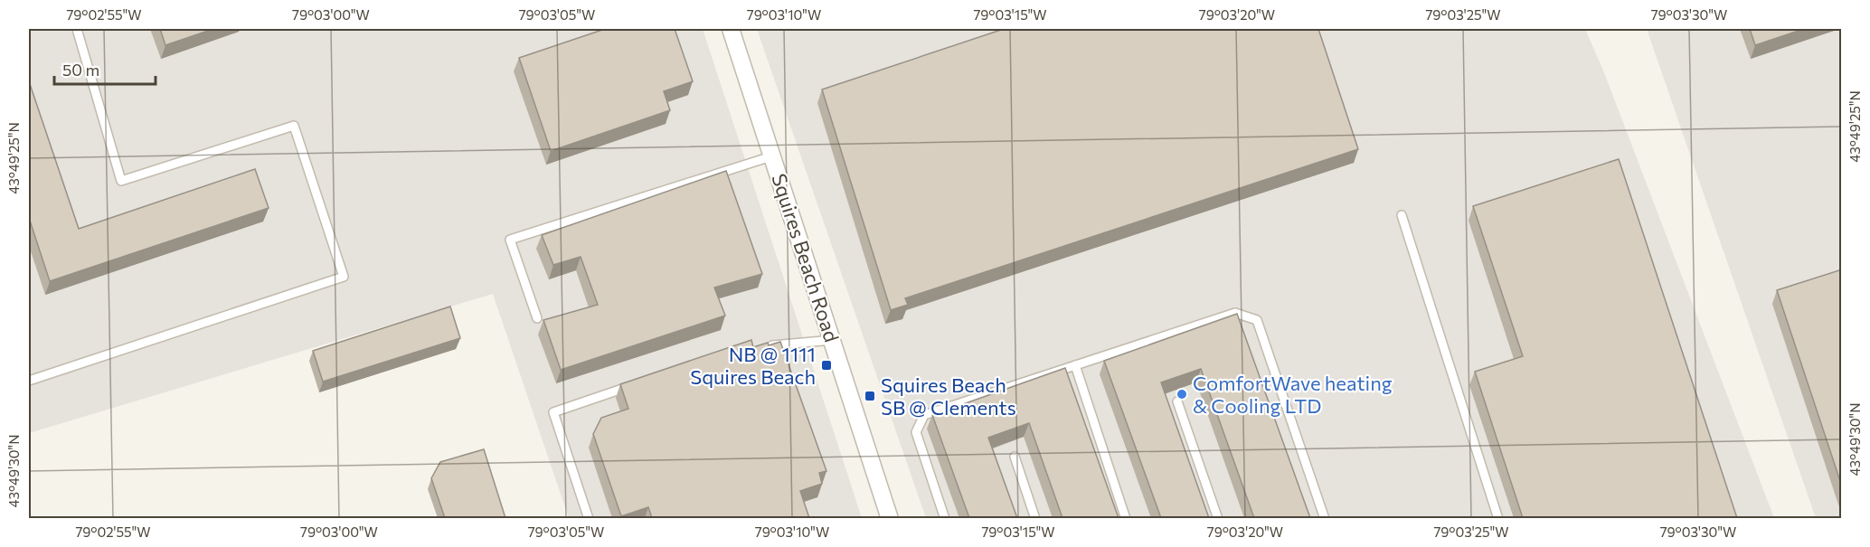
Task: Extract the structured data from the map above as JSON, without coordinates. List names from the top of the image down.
{
  "streets": {
    "street": ["Squires Beach Road"]
  },
  "places": {
    "transit": ["NB @ 1111 Squires Beach", "Squires Beach SB @ Clements"],
    "other": ["ComfortWave heating & Cooling LTD"]
  },
  "scale_bar": "50 m",
  "coordinates": [
    "79°02'55\"W",
    "79°03'00\"W",
    "79°03'05\"W",
    "79°03'10\"W",
    "79°03'15\"W",
    "79°03'20\"W",
    "79°03'25\"W",
    "79°03'30\"W",
    "43°49'25\"N",
    "43°49'30\"N"
  ]
}
